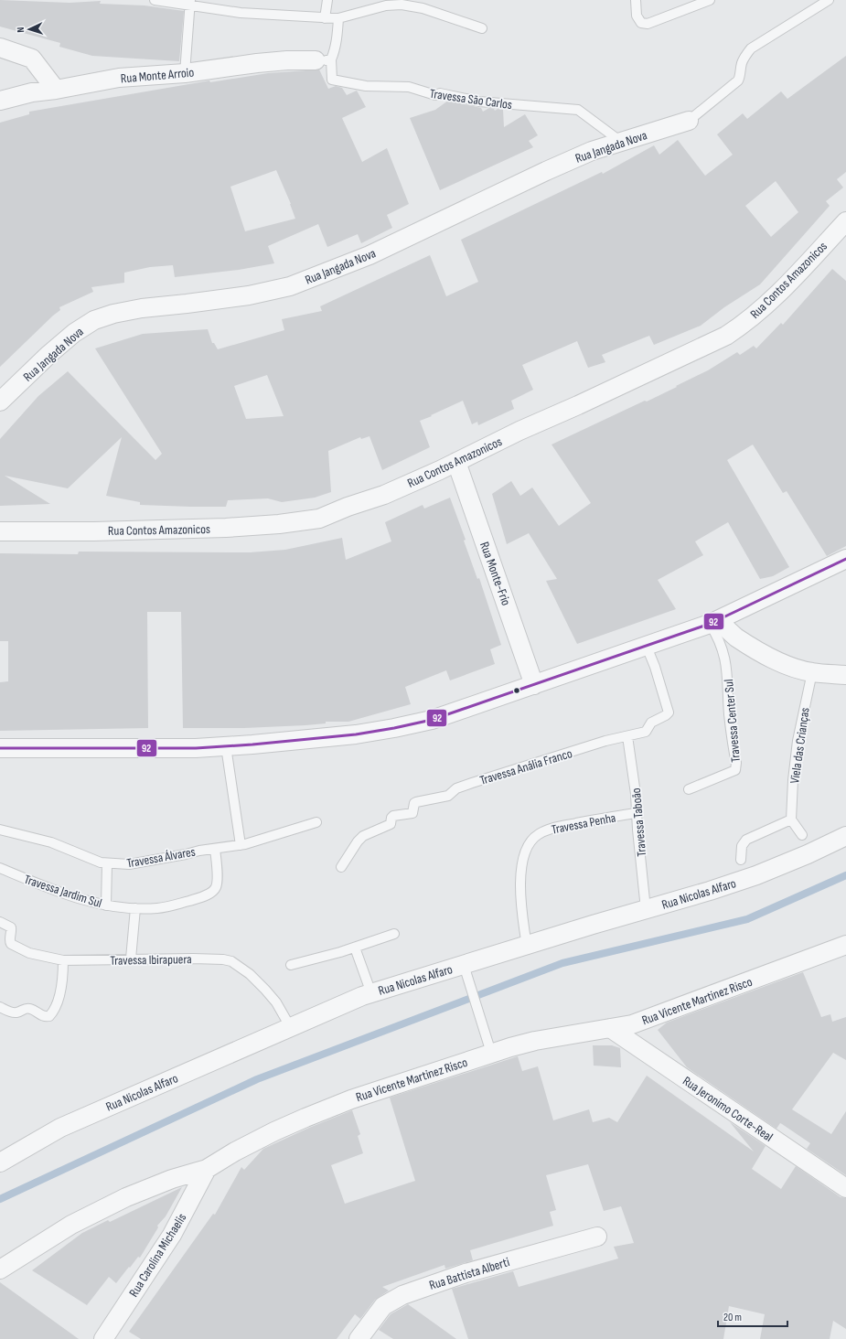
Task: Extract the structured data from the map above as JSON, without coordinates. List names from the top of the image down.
{
  "streets": {
    "street": [
      "Rua Monte Arroio",
      "Rua Jangada Nova",
      "Rua Contos Amazonicos",
      "Rua Monte-Frio",
      "Rua Nicolas Alfaro",
      "Rua Vicente Martinez Risco",
      "Rua Jeronimo Corte-Real",
      "Rua Carolina Michaelis",
      "Rua Battista Alberti"
    ],
    "lane": [
      "Travessa São Carlos",
      "Travessa Center Sul",
      "Viela das Crianças",
      "Travessa Anália Franco",
      "Travessa Taboão",
      "Travessa Penha",
      "Travessa Álvares",
      "Travessa Jardim Sul",
      "Travessa Ibirapuera"
    ]
  },
  "crossings": [
    ["Rua Monte Arroio", "Travessa São Carlos"],
    ["Travessa São Carlos", "Rua Jangada Nova"],
    ["Rua Contos Amazonicos", "Rua Monte-Frio"],
    ["Travessa Anália Franco", "Travessa Taboão"],
    ["Travessa Taboão", "Travessa Penha"],
    ["Travessa Taboão", "Rua Nicolas Alfaro"],
    ["Travessa Penha", "Rua Nicolas Alfaro"],
    ["Travessa Álvares", "Travessa Jardim Sul"],
    ["Rua Nicolas Alfaro", "Travessa Ibirapuera"],
    ["Rua Vicente Martinez Risco", "Rua Jeronimo Corte-Real"],
    ["Rua Vicente Martinez Risco", "Rua Carolina Michaelis"]
  ],
  "lines": ["transit line 92"],
  "scale_bar": "20 m",
  "north": "left"
}
